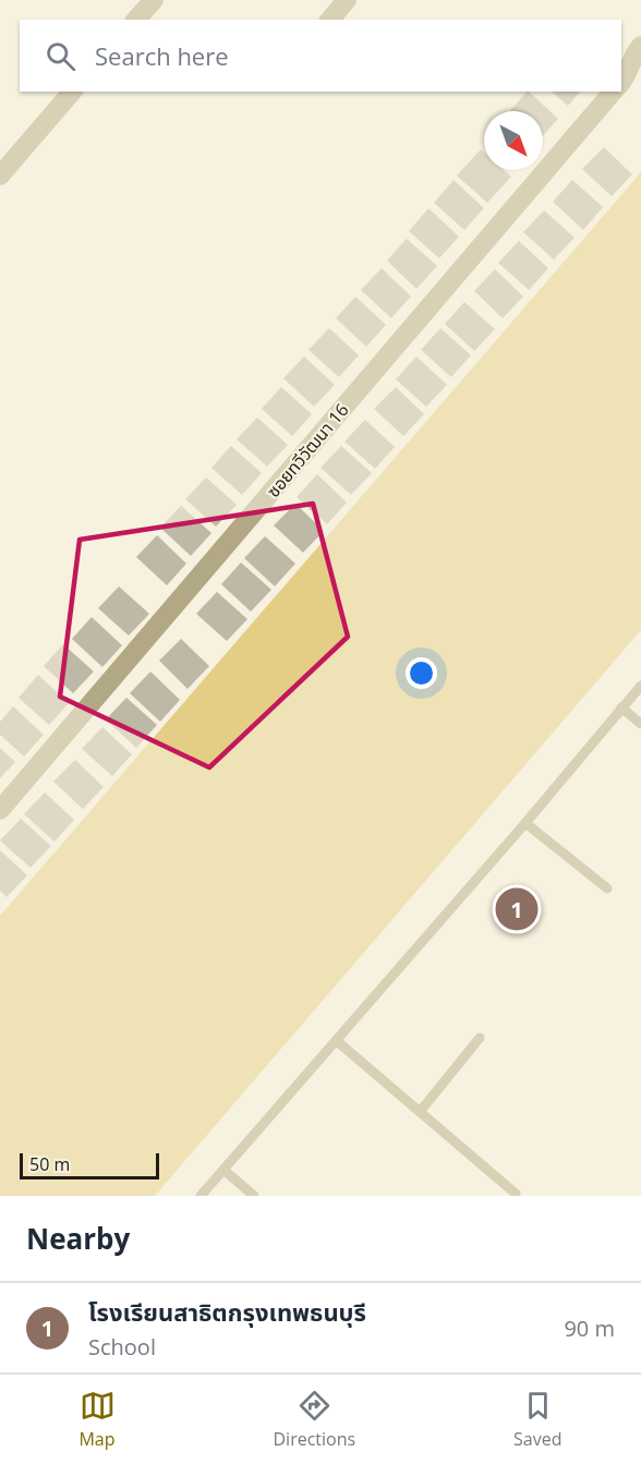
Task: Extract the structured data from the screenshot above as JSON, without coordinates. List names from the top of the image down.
{
  "streets": {
    "street": ["ซอยทวีวัฒนา 16"]
  },
  "scale_bar": "50 m",
  "north": "bottom right",
  "page": {
    "search": "Search here",
    "pins": "1",
    "scale": "50 m",
    "heading": "Nearby",
    "list": [
      {
        "mark": "1",
        "name": "โรงเรียนสาธิตกรุงเทพธนบุรี",
        "note": "School",
        "value": "90 m"
      }
    ],
    "nav": ["Map", "Directions", "Saved"]
  }
}
